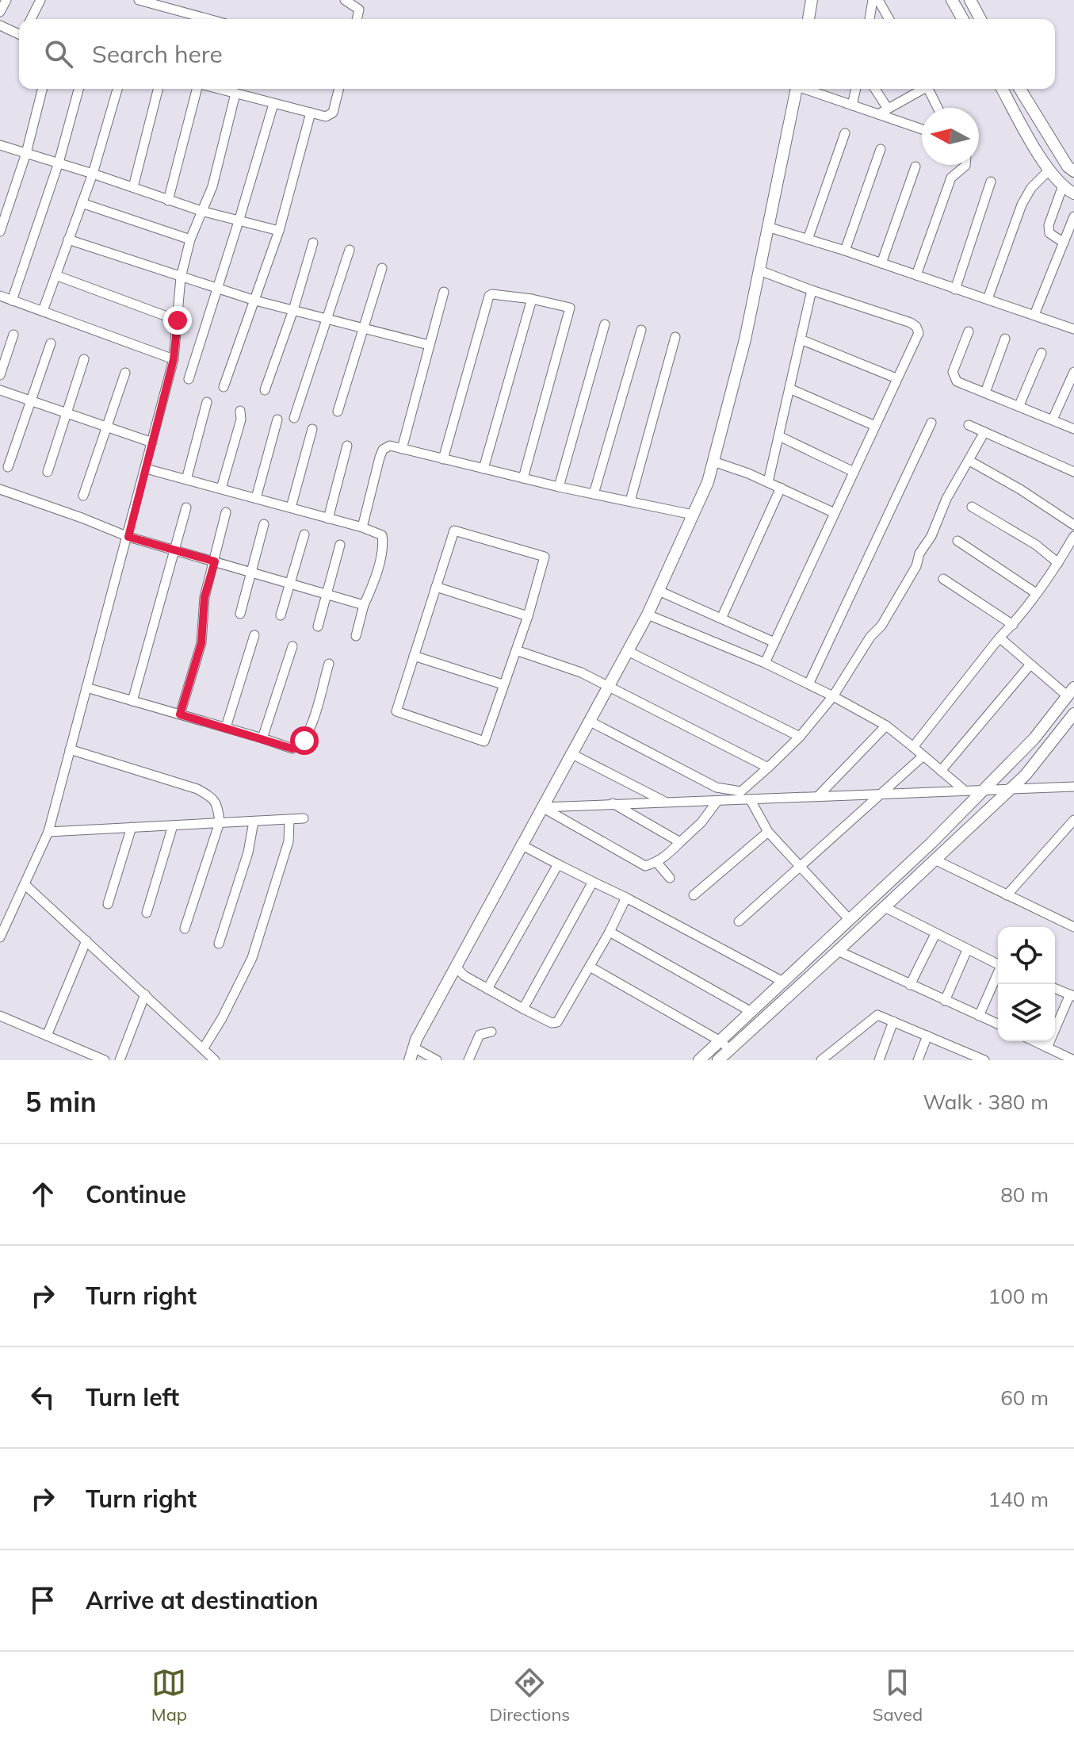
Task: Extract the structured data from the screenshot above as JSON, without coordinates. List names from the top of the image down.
{
  "north": "left",
  "page": {
    "search": "Search here",
    "heading": ["5 min", "Walk · 380 m"],
    "list": [
      ["Continue", "80 m"],
      ["Turn right", "100 m"],
      ["Turn left", "60 m"],
      ["Turn right", "140 m"],
      "Arrive at destination"
    ],
    "nav": ["Map", "Directions", "Saved"]
  }
}
